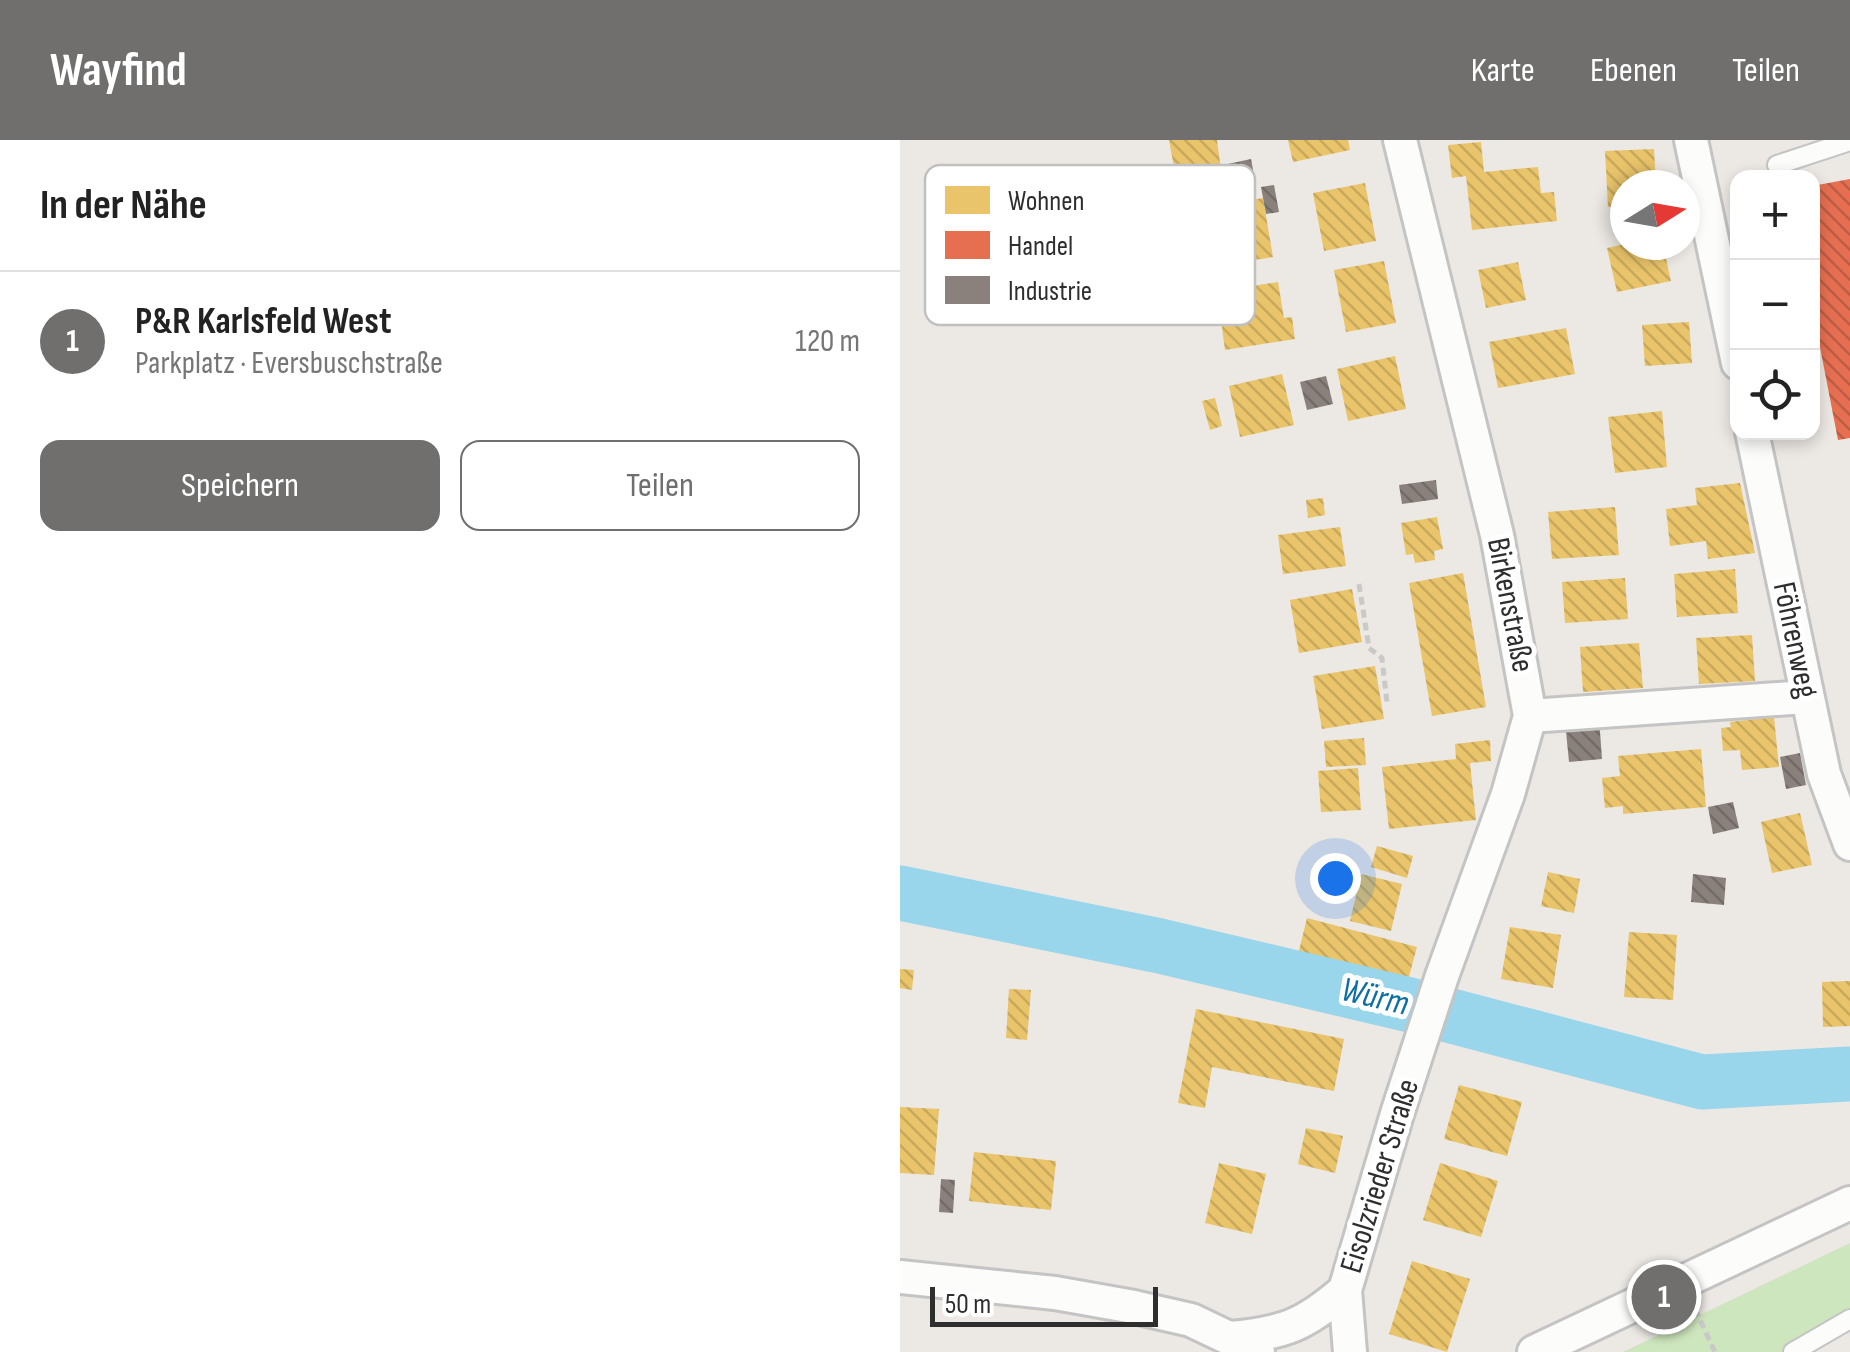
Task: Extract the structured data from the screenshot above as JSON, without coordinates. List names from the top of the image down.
{
  "streets": {
    "street": ["Birkenstraße", "Föhrenweg", "Eisolzrieder Straße"]
  },
  "crossings": [
    ["Birkenstraße", "Eisolzrieder Straße"]
  ],
  "water": ["Würm"],
  "legend": ["Wohnen", "Handel", "Industrie"],
  "scale_bar": "50 m",
  "north": "right",
  "page": {
    "header": "Wayfind",
    "nav": ["Karte", "Ebenen", "Teilen"],
    "heading": "In der Nähe",
    "map_buttons": ["+", "−"],
    "list": [
      {
        "mark": "1",
        "name": "P&R Karlsfeld West",
        "note": "Parkplatz · Eversbuschstraße",
        "value": "120 m"
      }
    ],
    "buttons": ["Speichern", "Teilen"],
    "pins": "1",
    "scale": "50 m"
  }
}
